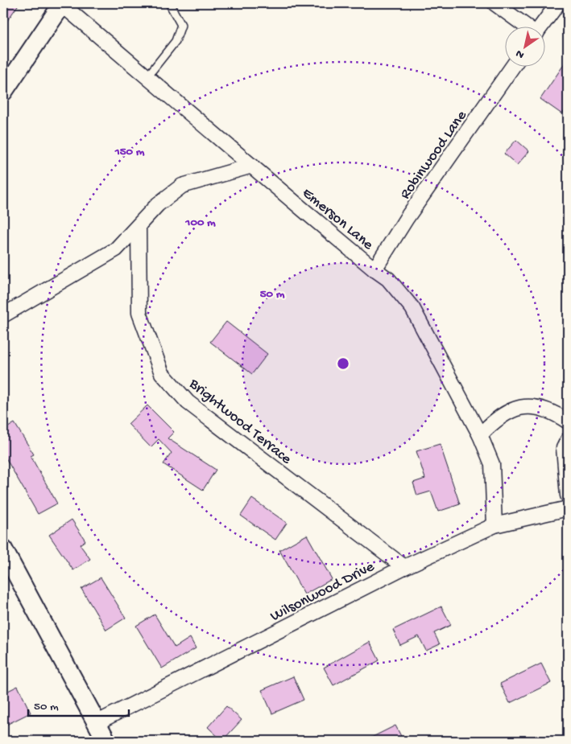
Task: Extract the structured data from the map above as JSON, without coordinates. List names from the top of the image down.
{
  "streets": {
    "street": [
      "Robinwood Lane",
      "Emerson Lane",
      "Brightwood Terrace",
      "Wilsonwood Drive"
    ]
  },
  "crossings": [
    ["Robinwood Lane", "Emerson Lane"],
    ["Emerson Lane", "Wilsonwood Drive"],
    ["Brightwood Terrace", "Wilsonwood Drive"]
  ],
  "scale_bar": "50 m",
  "north": "bottom left",
  "rings": ["150 m", "100 m", "50 m"]
}
